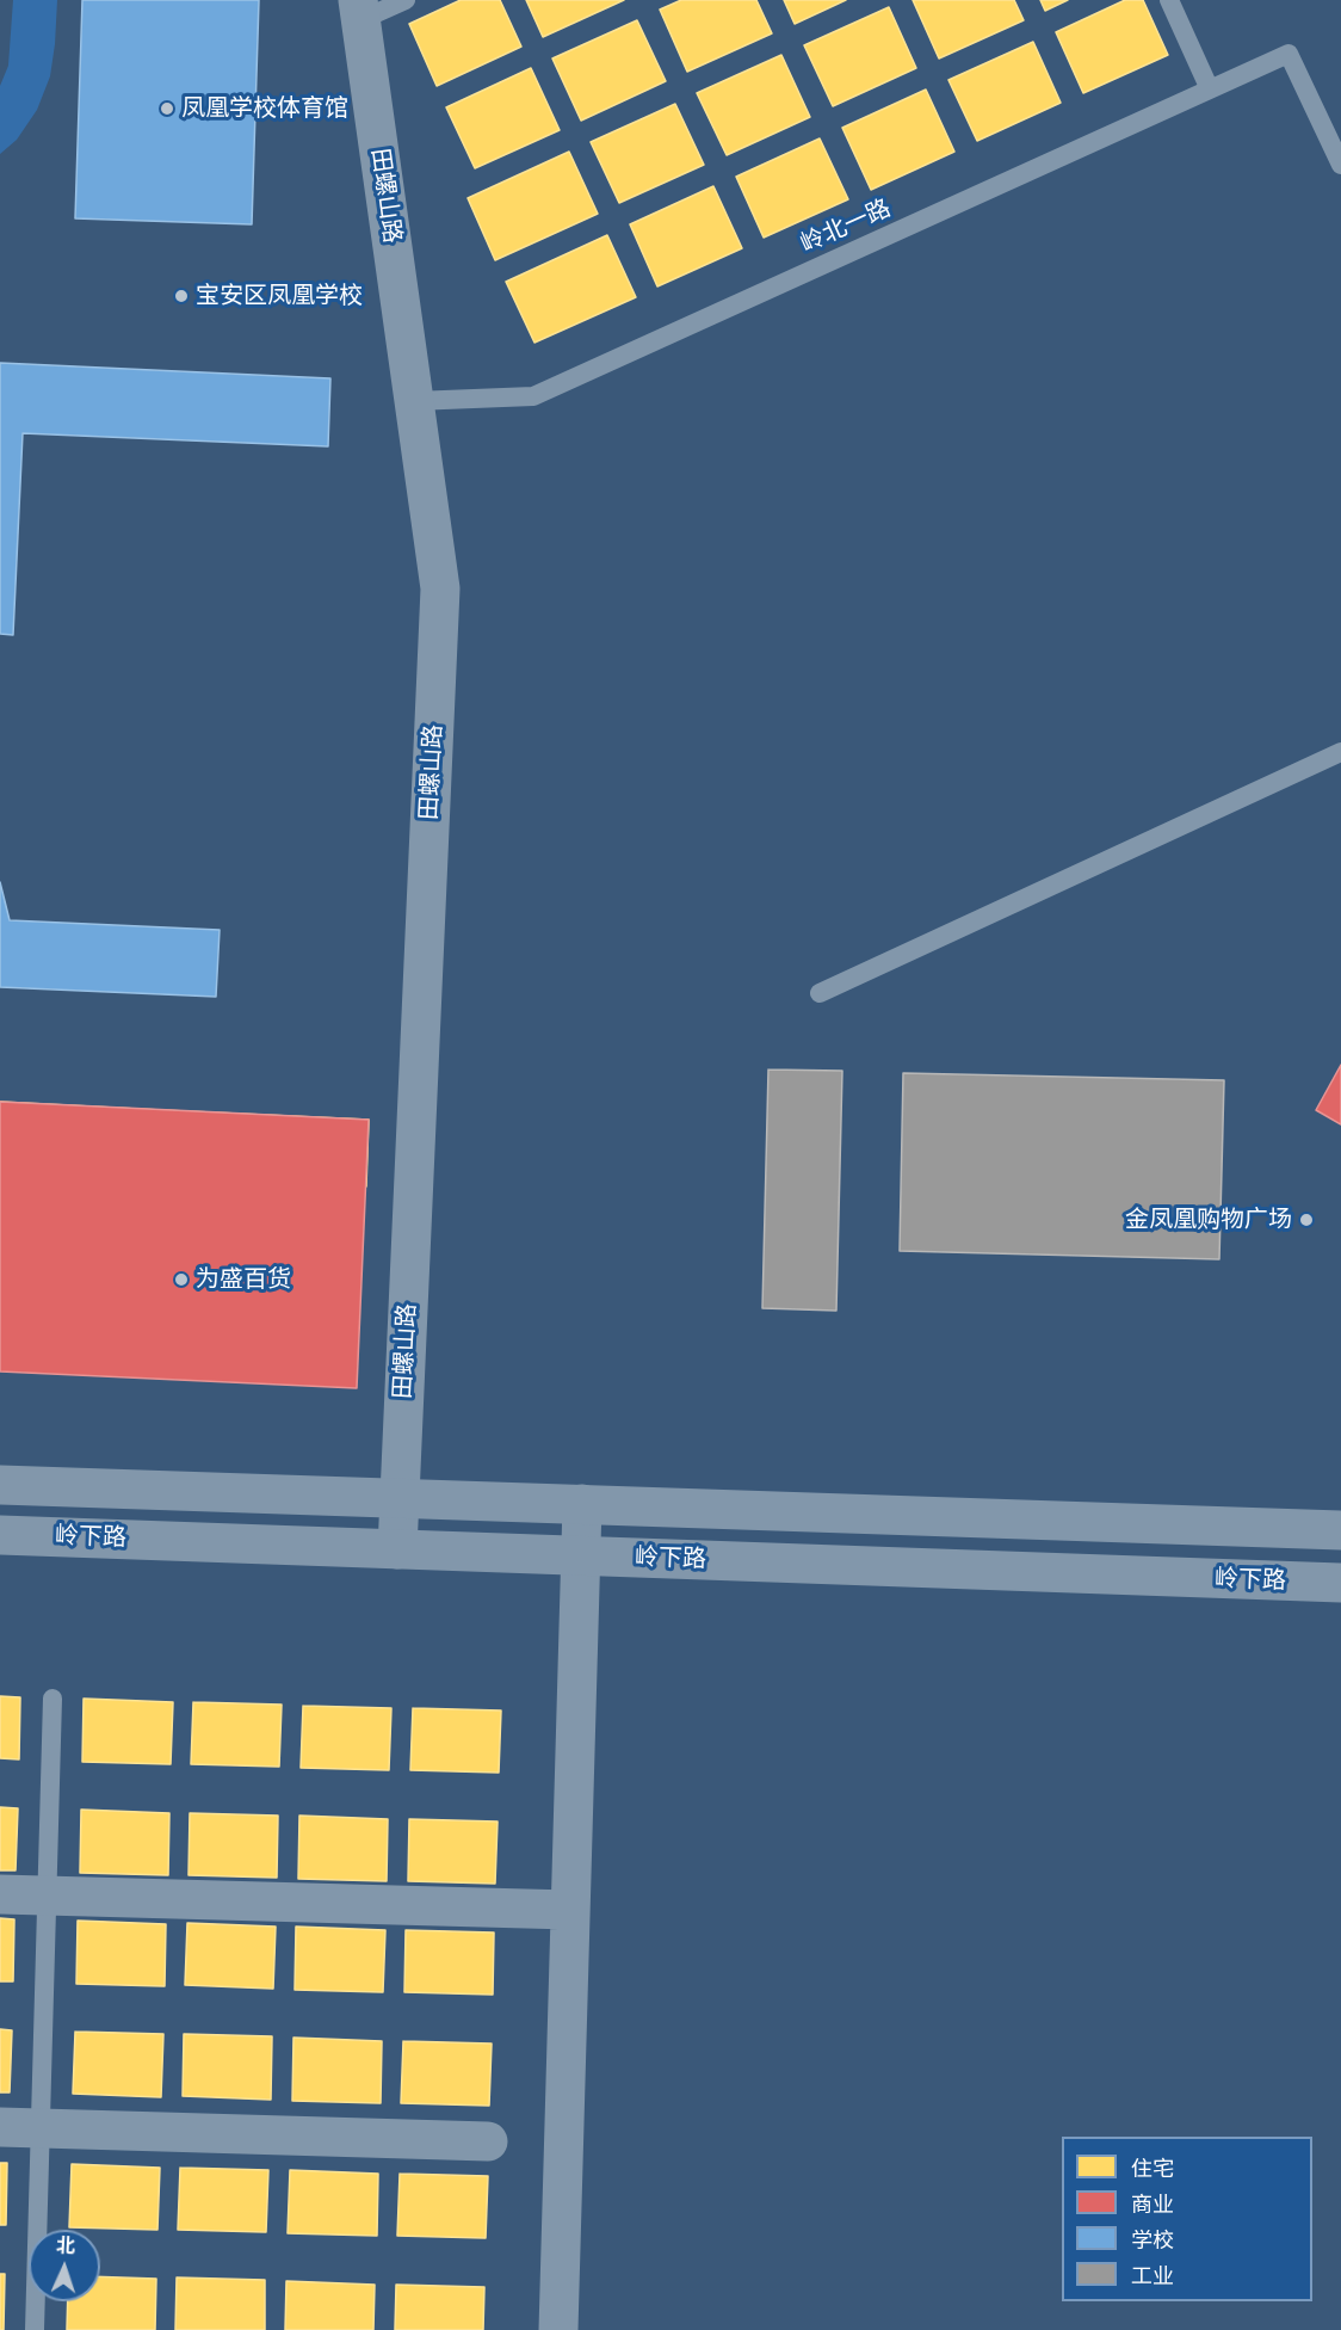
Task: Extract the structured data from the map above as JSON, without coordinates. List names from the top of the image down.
{
  "streets": {
    "street": ["田螺山路", "岭下路"],
    "lane": ["岭北一路"]
  },
  "crossings": [
    ["田螺山路", "岭北一路"],
    ["田螺山路", "岭下路"]
  ],
  "places": [
    "凤凰学校体育馆",
    "宝安区凤凰学校",
    "金凤凰购物广场",
    "为盛百货"
  ],
  "legend": [
    "住宅",
    "商业",
    "学校",
    "工业"
  ],
  "north": "top"
}
